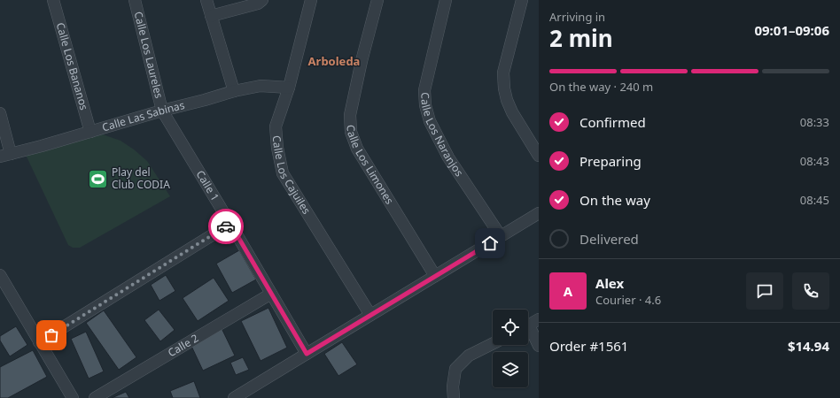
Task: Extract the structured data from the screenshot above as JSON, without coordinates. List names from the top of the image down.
{
  "streets": {
    "street": [
      "Calle Los Laureles",
      "Calle Los Bananos",
      "Calle Las Sabinas",
      "Calle Los Naranjos",
      "Calle Los Limones",
      "Calle Los Cajuiles",
      "Calle 1",
      "Calle 2"
    ]
  },
  "crossings": [
    ["Calle Los Laureles", "Calle Las Sabinas"],
    ["Calle Los Laureles", "Calle 1"],
    ["Calle Los Bananos", "Calle Las Sabinas"],
    ["Calle Las Sabinas", "Calle Los Cajuiles"],
    ["Calle Las Sabinas", "Calle 1"],
    ["Calle 1", "Calle 2"]
  ],
  "districts": ["Arboleda"],
  "places": {
    "sports": ["Play del Club CODIA"]
  },
  "page": {
    "heading": ["2 min", "Arriving in", "09:01–09:06"],
    "panel": [
      "Alex",
      "Courier · 4.6",
      "Order #1561",
      "$14.94"
    ],
    "bar": "On the way · 240 m",
    "list": [
      ["Confirmed", "08:33"],
      ["Preparing", "08:43"],
      ["On the way", "08:45"],
      "Delivered"
    ],
    "round": "A"
  }
}
